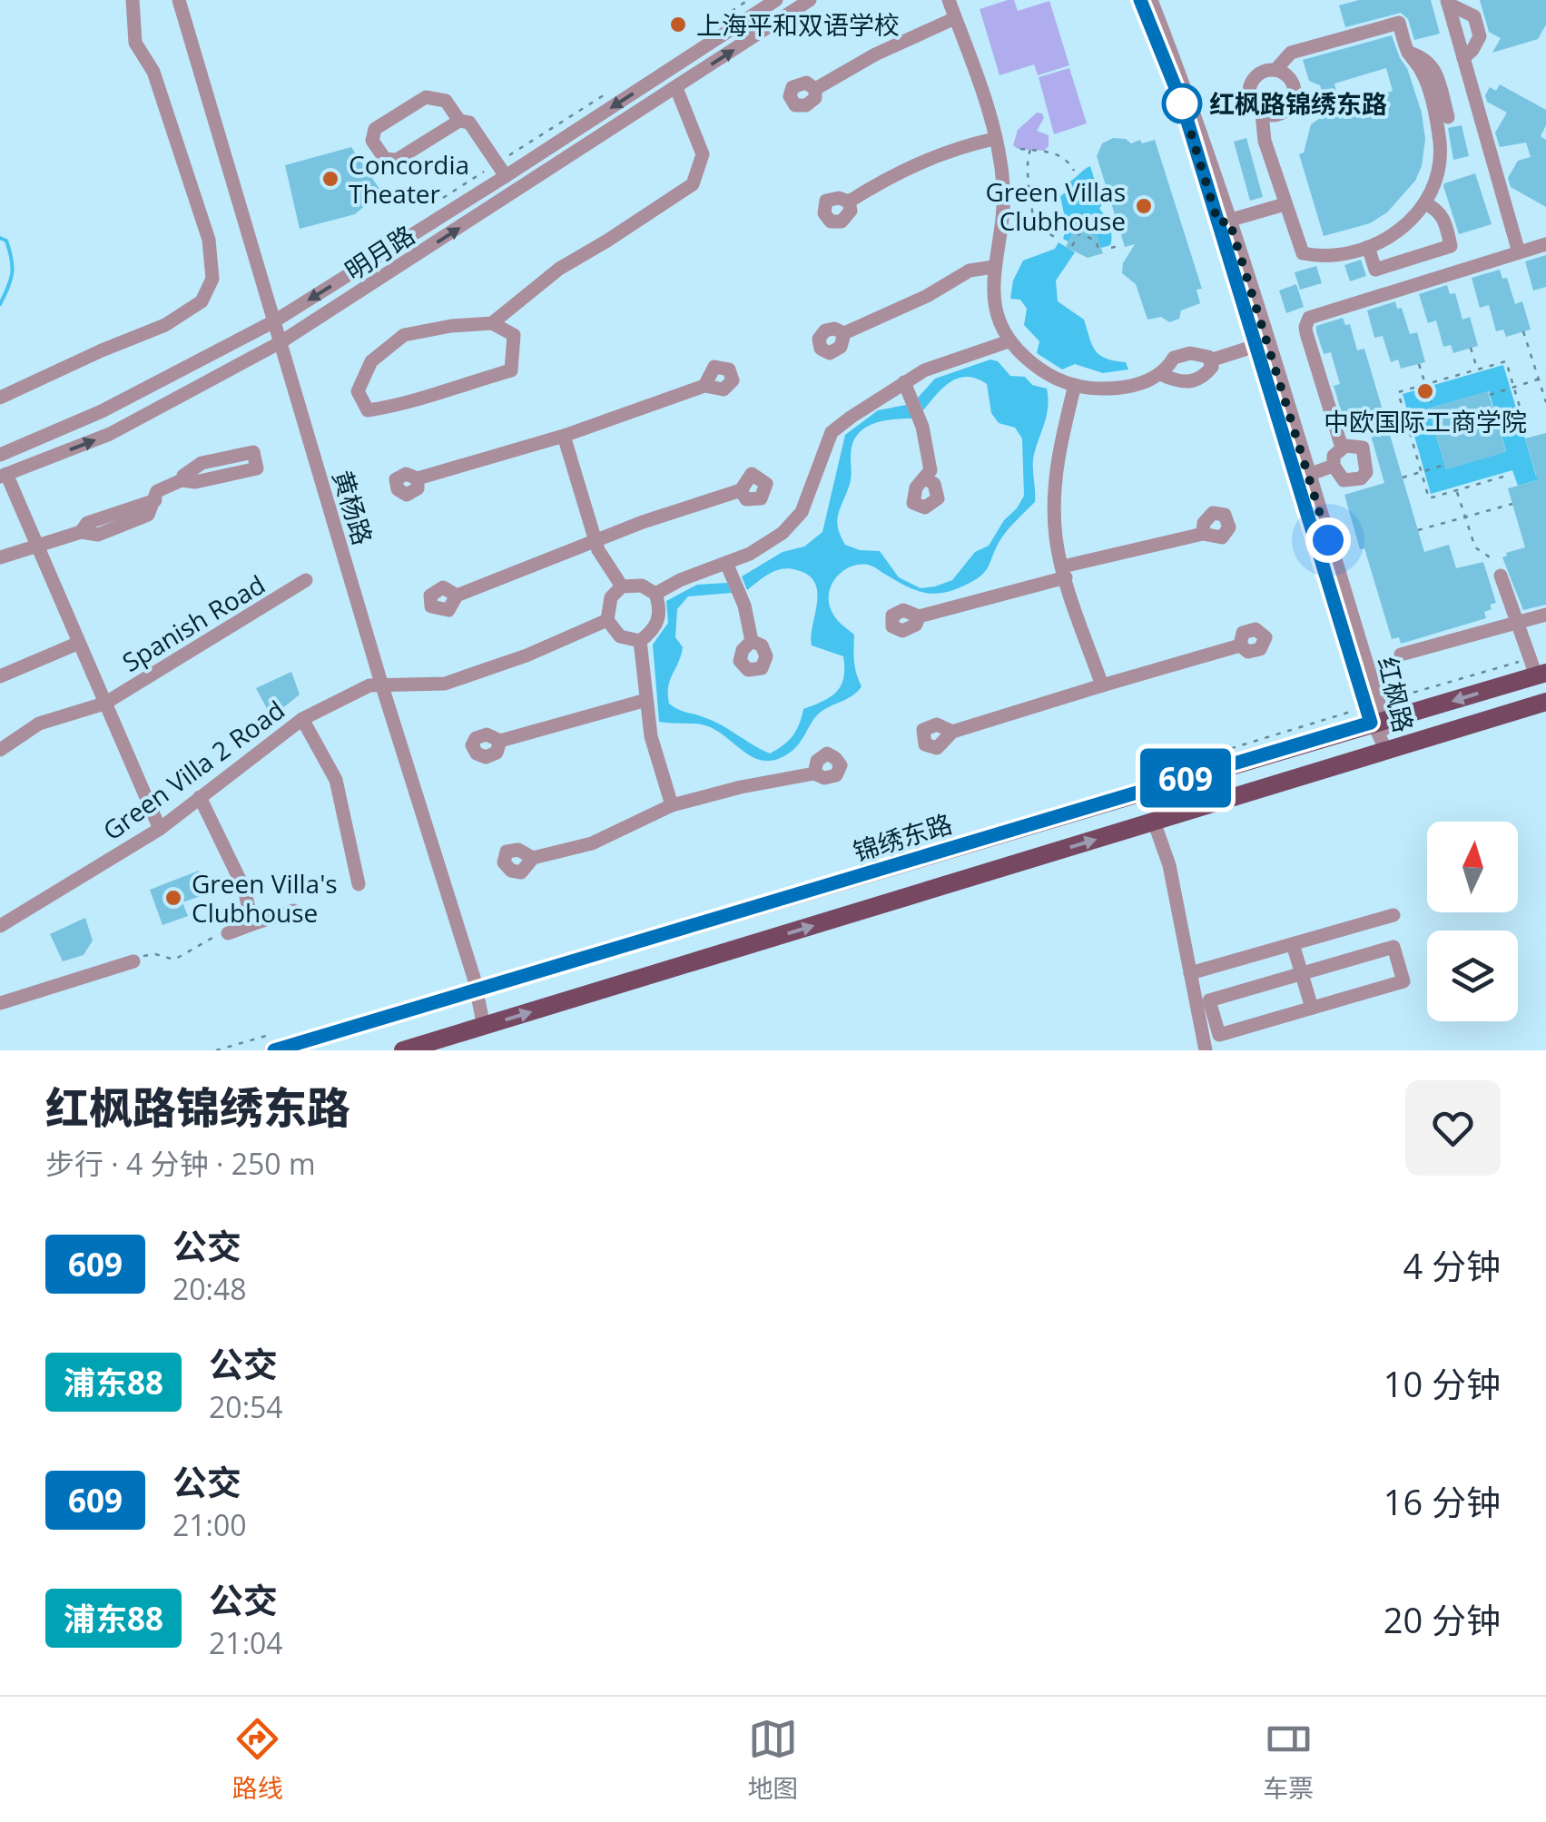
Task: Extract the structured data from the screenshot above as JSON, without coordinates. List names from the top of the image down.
{
  "streets": {
    "main road": ["锦绣东路"],
    "street": [
      "明月路",
      "黄杨路",
      "Spanish Road",
      "红枫路",
      "Green Villa 2 Road"
    ]
  },
  "crossings": [
    ["明月路", "黄杨路"],
    ["黄杨路", "Green Villa 2 Road"],
    ["黄杨路", "锦绣东路"],
    ["红枫路", "锦绣东路"]
  ],
  "places": [
    "上海平和双语学校",
    "红枫路锦绣东路",
    "Concordia Theater",
    "Green Villas Clubhouse",
    "中欧国际工商学院",
    "Green Villa's Clubhouse"
  ],
  "lines": ["bus line 609"],
  "north": "top",
  "page": {
    "on_map": "609",
    "heading": ["红枫路锦绣东路", "步行 · 4 分钟 · 250 m"],
    "list": [
      {
        "mark": "609",
        "name": "公交",
        "note": "20:48",
        "value": "4 分钟"
      },
      {
        "mark": "浦东88",
        "name": "公交",
        "note": "20:54",
        "value": "10 分钟"
      },
      {
        "mark": "609",
        "name": "公交",
        "note": "21:00",
        "value": "16 分钟"
      },
      {
        "mark": "浦东88",
        "name": "公交",
        "note": "21:04",
        "value": "20 分钟"
      }
    ],
    "tabs": ["路线", "地图", "车票"]
  }
}
